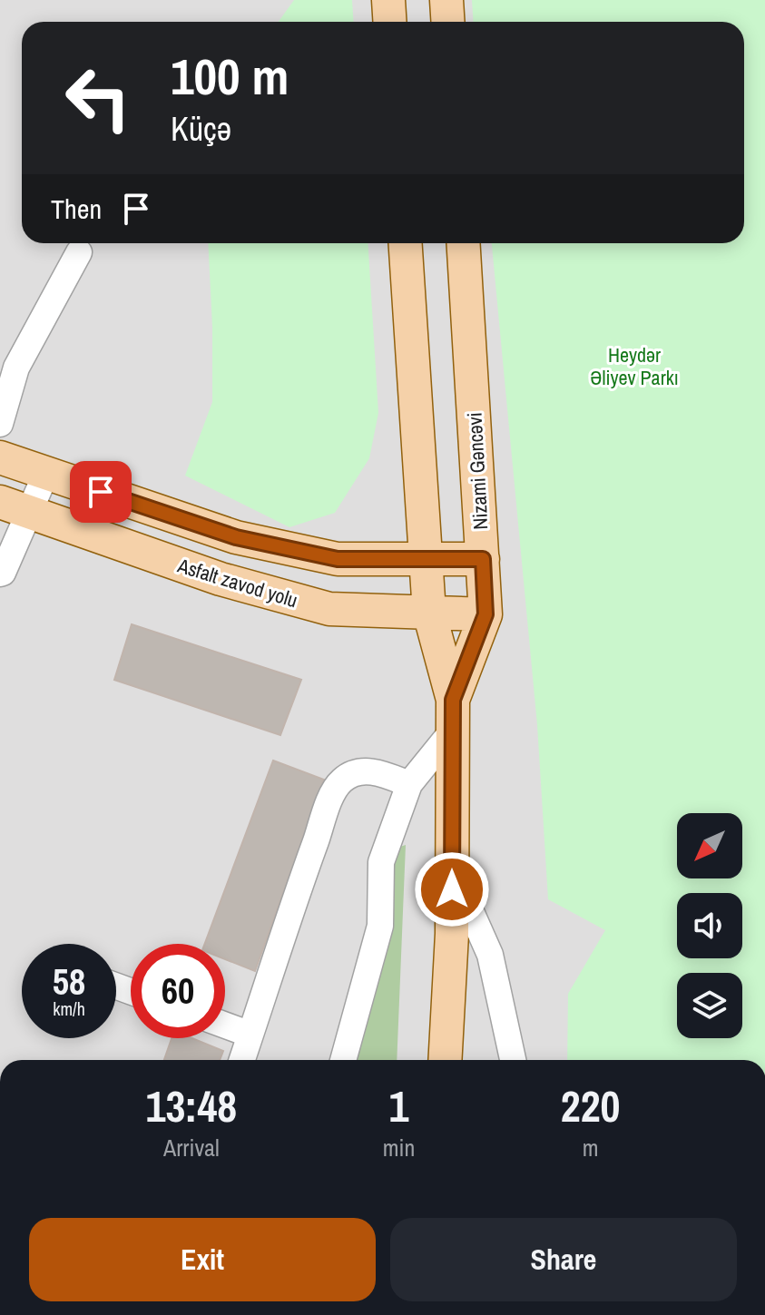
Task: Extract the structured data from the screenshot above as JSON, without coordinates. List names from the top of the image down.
{
  "streets": {
    "main road": ["Nizami Gəncəvi", "Asfalt zavod yolu"]
  },
  "crossings": [
    ["Nizami Gəncəvi", "Asfalt zavod yolu"]
  ],
  "parks": ["Heydər Əliyev Parkı"],
  "north": "bottom left",
  "page": {
    "turn": ["100 m", "Küçə"],
    "then": "Then",
    "speed": "58 km/h",
    "limit": "60",
    "eta": [
      "13:48",
      "Arrival",
      "1",
      "min",
      "220",
      "m"
    ],
    "buttons": ["Exit", "Share"]
  }
}
